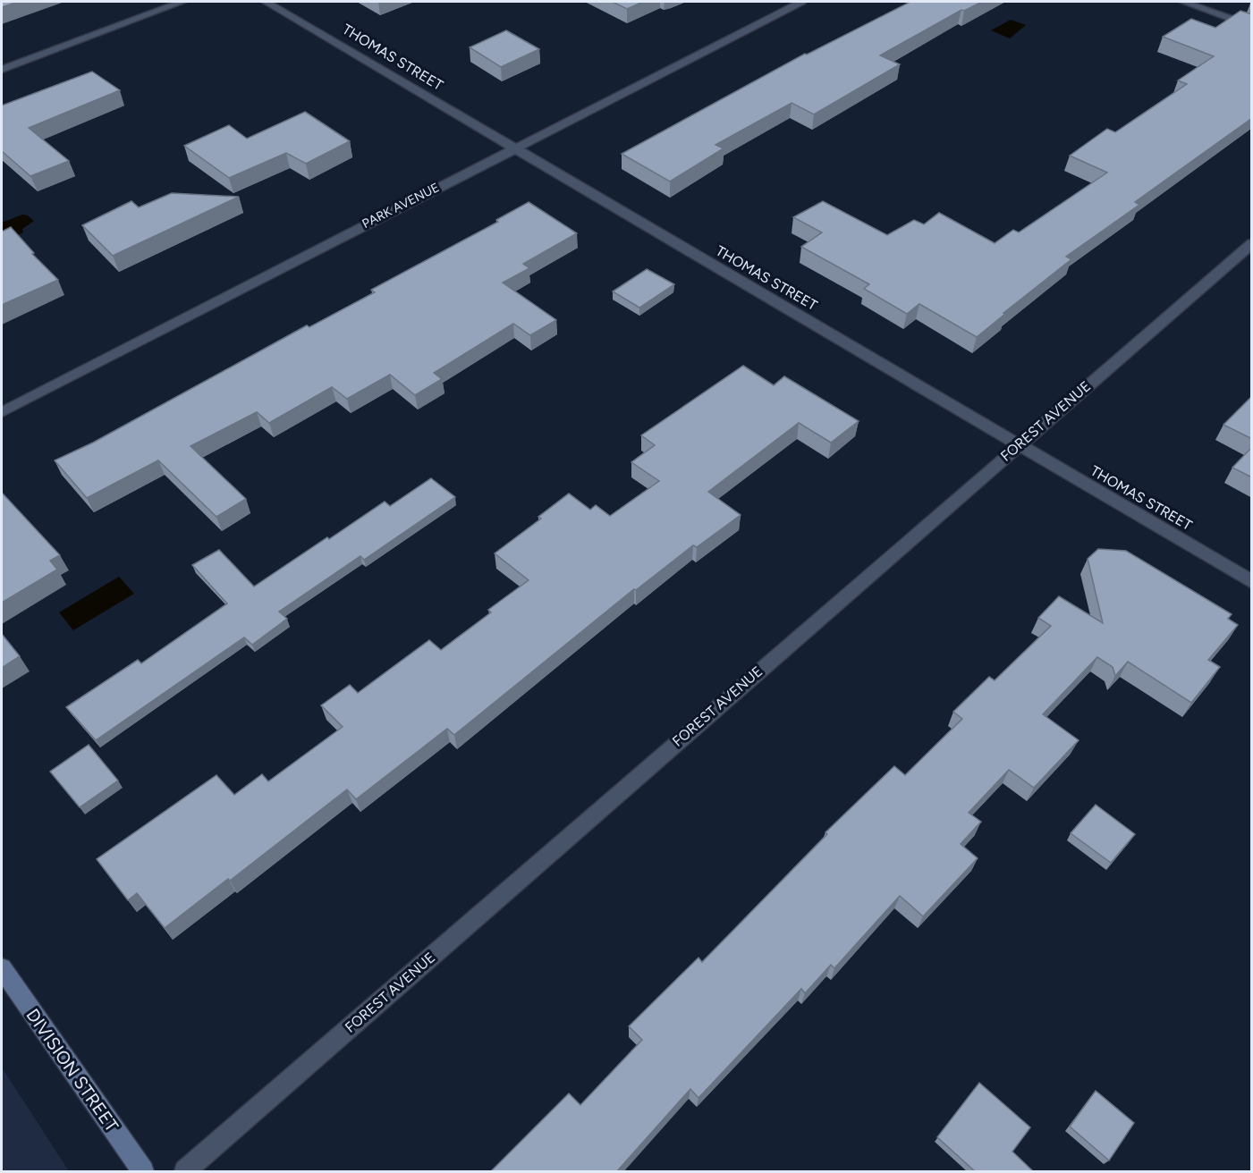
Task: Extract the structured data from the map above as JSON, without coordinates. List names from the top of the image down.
{
  "streets": {
    "street": [
      "THOMAS STREET",
      "PARK AVENUE",
      "FOREST AVENUE",
      "DIVISION STREET"
    ]
  },
  "crossings": [
    ["THOMAS STREET", "PARK AVENUE"],
    ["THOMAS STREET", "FOREST AVENUE"]
  ]
}
